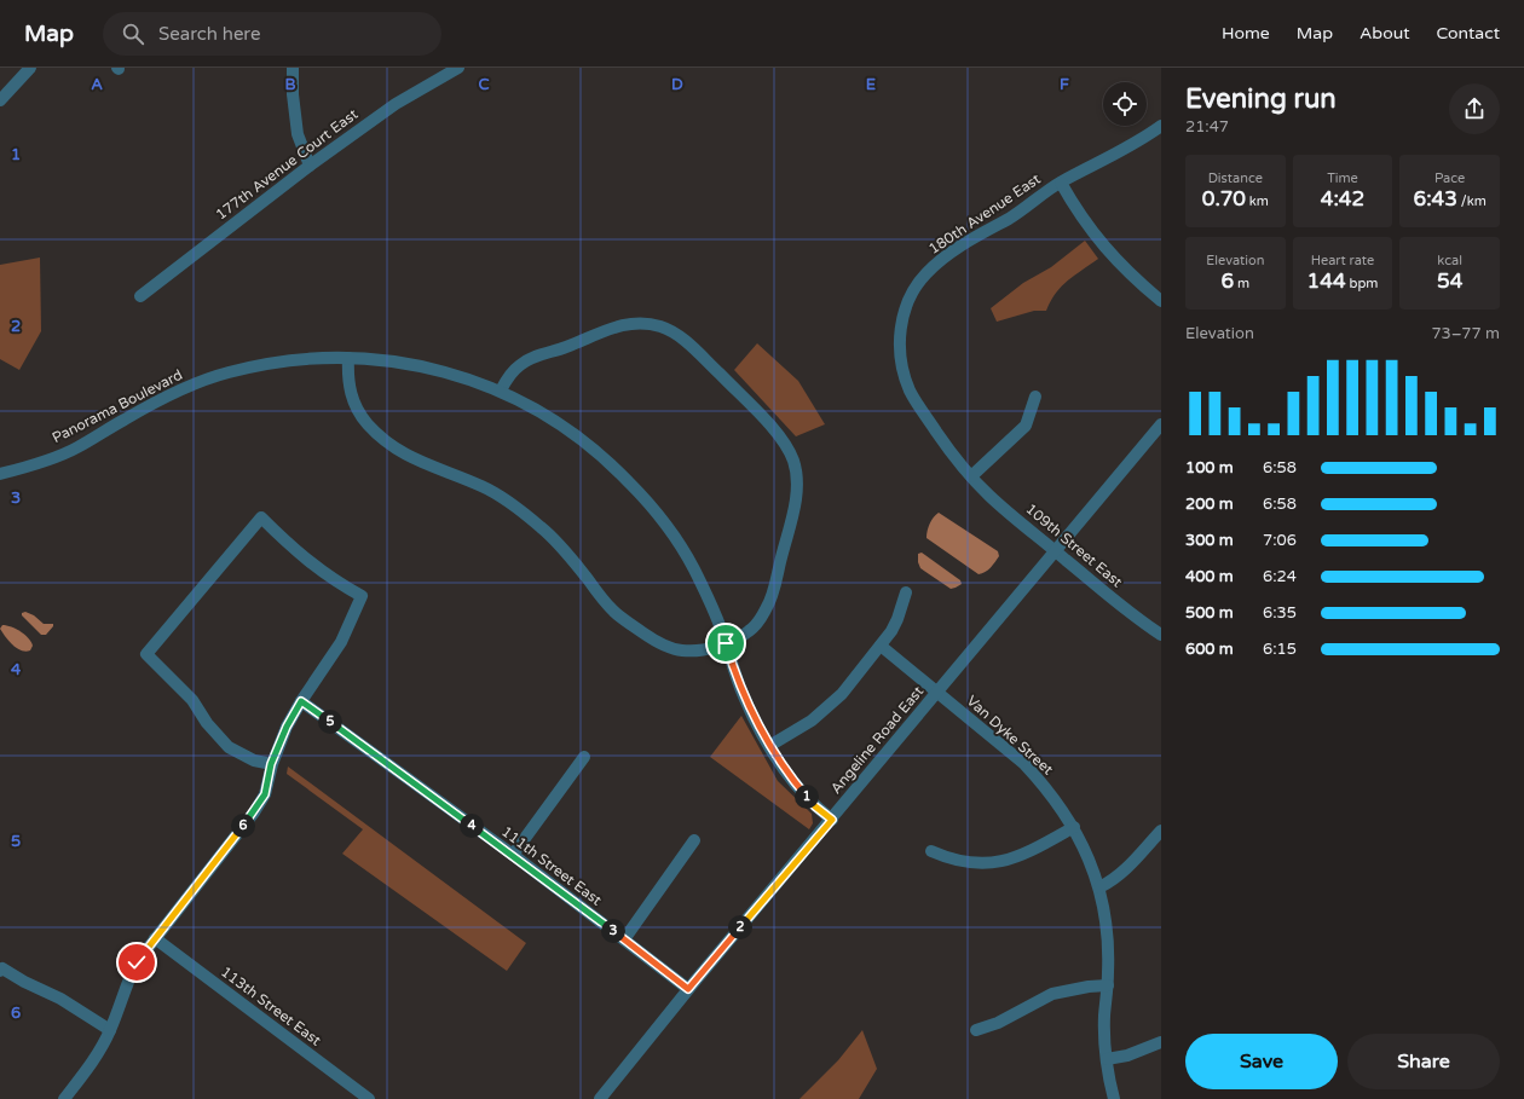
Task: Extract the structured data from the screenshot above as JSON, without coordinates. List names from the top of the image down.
{
  "streets": {
    "street": [
      "177th Avenue Court East",
      "180th Avenue East",
      "Panorama Boulevard",
      "109th Street East",
      "Van Dyke Street",
      "Angeline Road East",
      "111th Street East",
      "113th Street East"
    ]
  },
  "crossings": [
    ["180th Avenue East", "109th Street East"],
    ["Panorama Boulevard", "Angeline Road East"],
    ["109th Street East", "Angeline Road East"],
    ["Van Dyke Street", "Angeline Road East"],
    ["Angeline Road East", "111th Street East"]
  ],
  "page": {
    "header": "Map",
    "search": "Search here",
    "nav": [
      "Home",
      "Map",
      "About",
      "Contact"
    ],
    "heading": ["Evening run", "21:47"],
    "stats": [
      ["Distance", "0.70 km"],
      ["Time", "4:42"],
      ["Pace", "6:43 /km"],
      ["Elevation", "6 m"],
      ["Heart rate", "144 bpm"],
      ["kcal", "54"]
    ],
    "chart": ["Elevation", "73–77 m"],
    "list": [
      {
        "name": "100 m",
        "note": "6:58"
      },
      {
        "name": "200 m",
        "note": "6:58"
      },
      {
        "name": "300 m",
        "note": "7:06"
      },
      {
        "name": "400 m",
        "note": "6:24"
      },
      {
        "name": "500 m",
        "note": "6:35"
      },
      {
        "name": "600 m",
        "note": "6:15"
      }
    ],
    "pins": [
      "5",
      "1",
      "4",
      "6",
      "2",
      "3"
    ],
    "buttons": ["Save", "Share"]
  },
  "grid": {
    "columns": [
      "A",
      "B",
      "C",
      "D",
      "E",
      "F"
    ],
    "rows": [
      "1",
      "2",
      "3",
      "4",
      "5",
      "6"
    ]
  }
}
